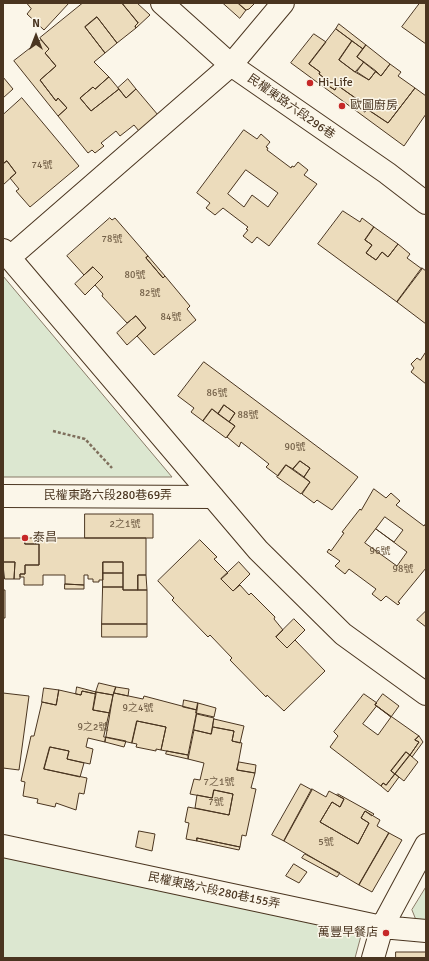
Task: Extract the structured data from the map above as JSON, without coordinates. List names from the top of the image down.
{
  "streets": {
    "street": ["民權東路六段296巷", "民權東路六段280巷69弄", "民權東路六段280巷155弄"]
  },
  "places": [
    "Hi-Life",
    "歐圖廚房",
    "泰昌",
    "萬豐早餐店"
  ],
  "house_numbers": [
    "74號",
    "78號",
    "80號",
    "82號",
    "84號",
    "86號",
    "88號",
    "90號",
    "2之1號",
    "96號",
    "98號",
    "9之4號",
    "9之2號",
    "7之1號",
    "7號",
    "5號"
  ],
  "north": "top"
}
